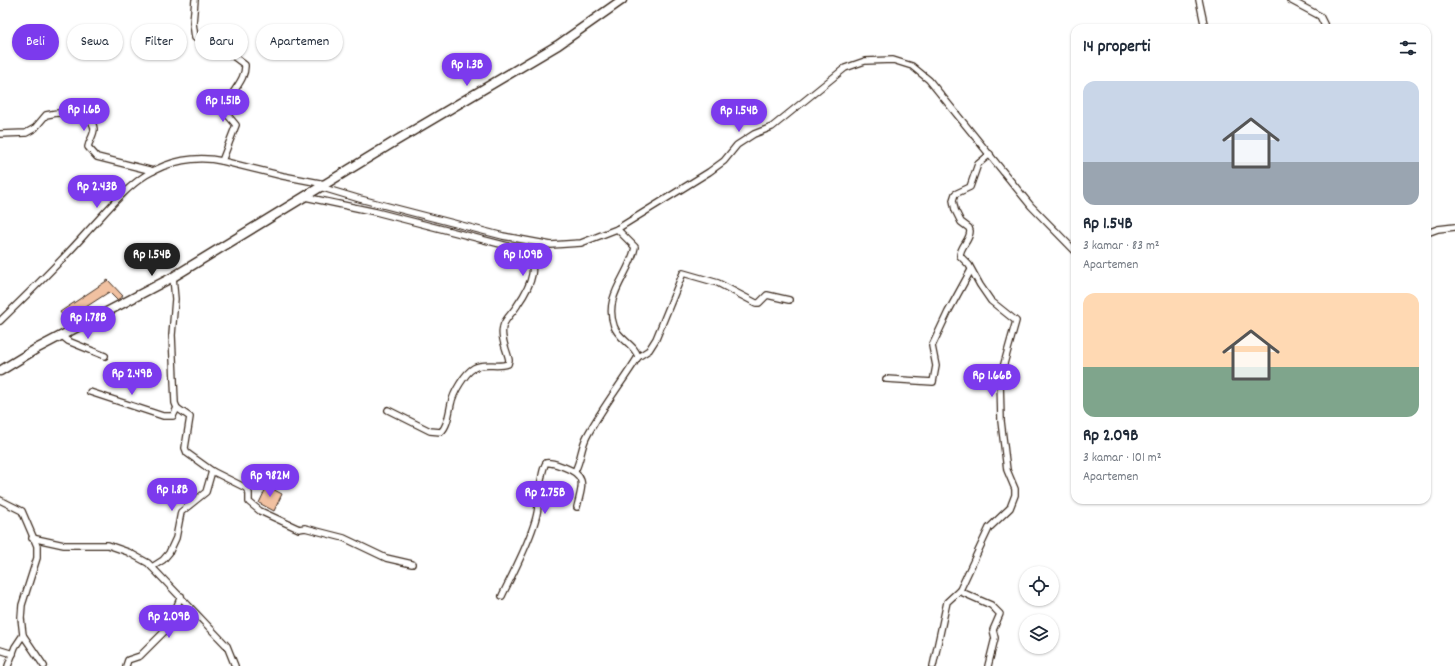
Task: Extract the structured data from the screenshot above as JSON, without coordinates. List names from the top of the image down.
{
  "page": {
    "chip": [
      "Beli",
      "Sewa",
      "Filter",
      "Baru",
      "Apartemen"
    ],
    "heading": "14 properti",
    "price": [
      "Rp 1.3B",
      "Rp 1.51B",
      "Rp 1.6B",
      "Rp 1.54B",
      "Rp 2.43B",
      "Rp 1.54B",
      "Rp 1.09B",
      "Rp 1.78B",
      "Rp 2.49B",
      "Rp 1.66B",
      "Rp 982M",
      "Rp 1.8B",
      "Rp 2.75B",
      "Rp 2.09B"
    ],
    "list": [
      {
        "name": "Rp 1.54B",
        "note": "3 kamar · 83 m² · Apartemen"
      },
      {
        "name": "Rp 2.09B",
        "note": "3 kamar · 101 m² · Apartemen"
      }
    ]
  }
}
